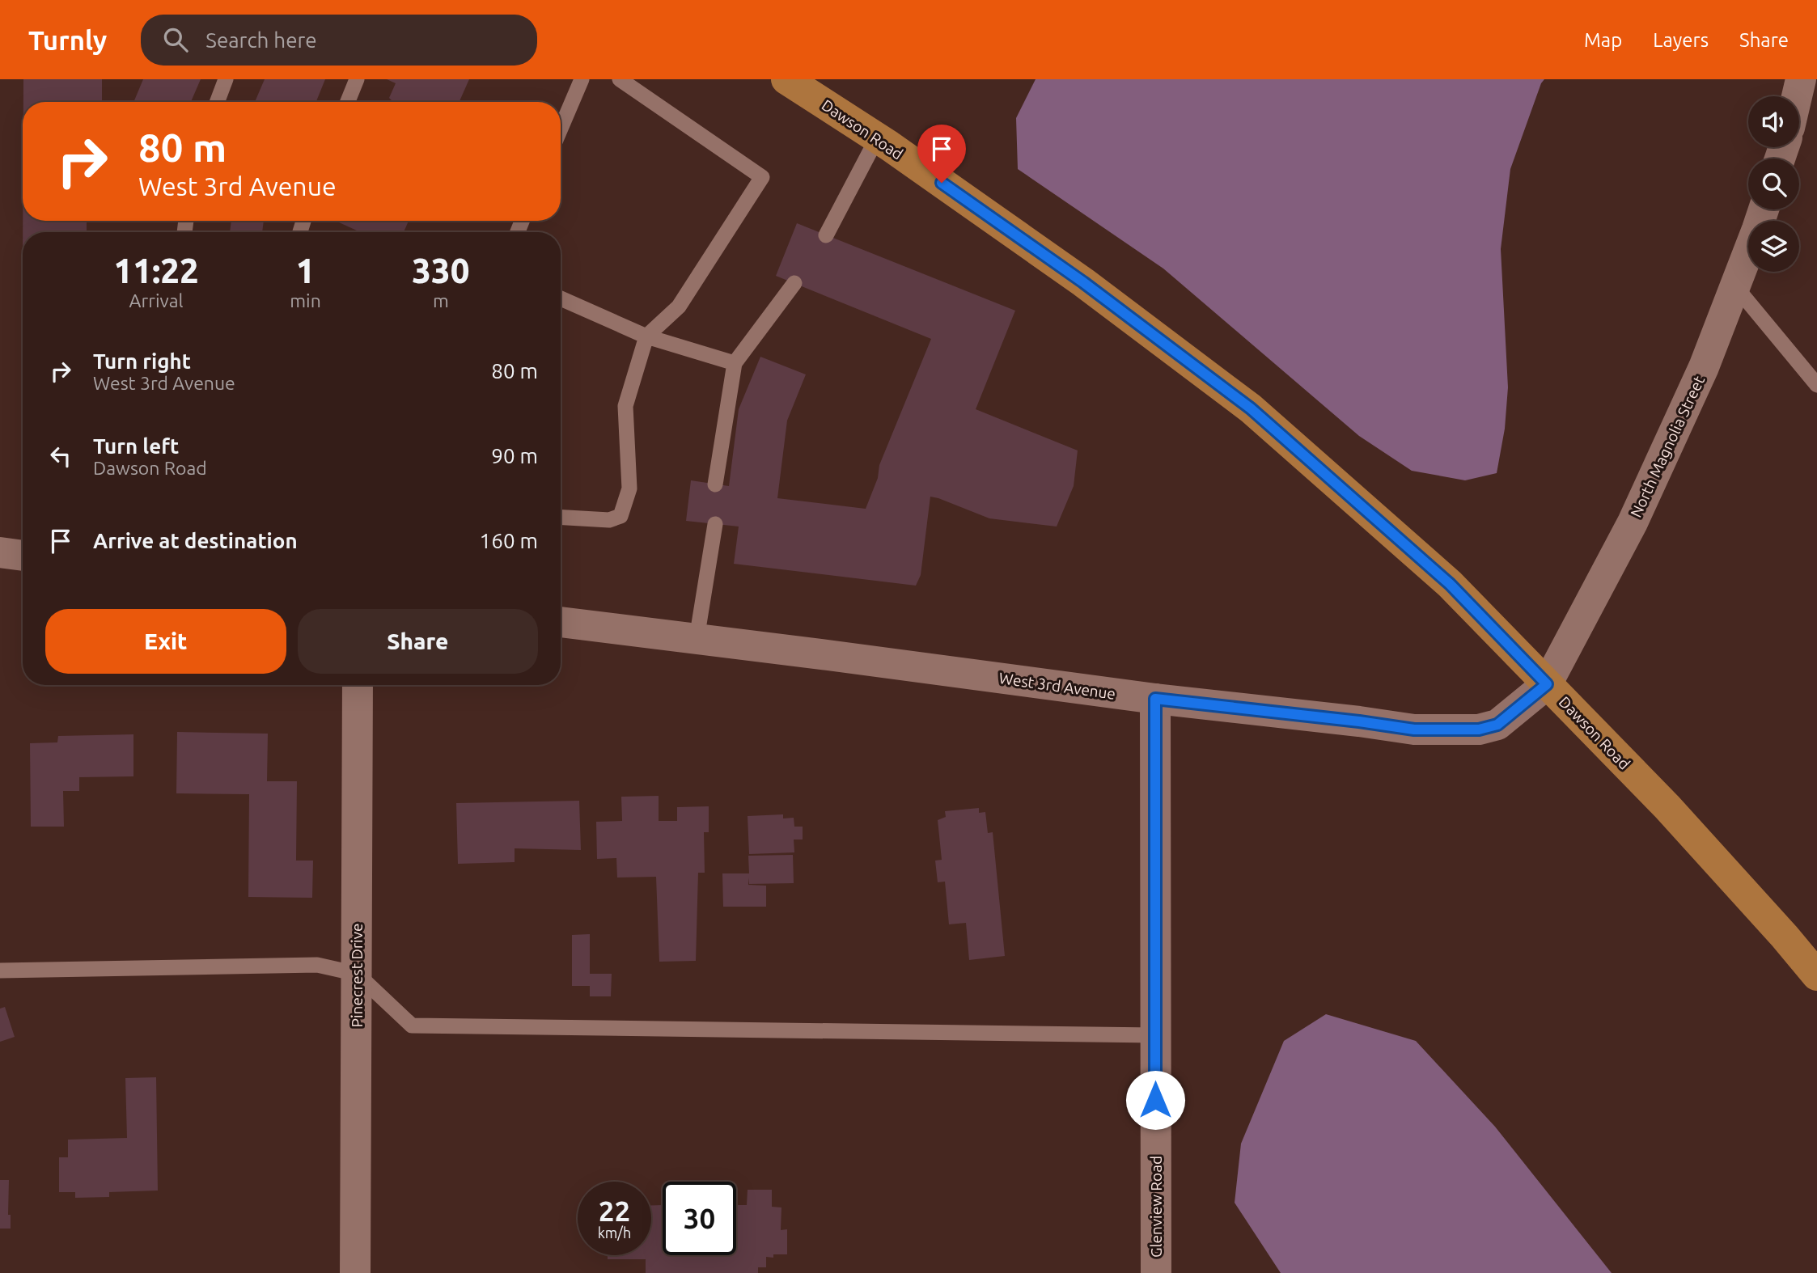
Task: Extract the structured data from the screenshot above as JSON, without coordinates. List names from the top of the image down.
{
  "streets": {
    "main road": ["Dawson Road"],
    "street": [
      "North Magnolia Street",
      "West 3rd Avenue",
      "Pinecrest Drive",
      "Glenview Road"
    ]
  },
  "crossings": [
    ["Dawson Road", "North Magnolia Street"],
    ["Dawson Road", "West 3rd Avenue"],
    ["North Magnolia Street", "West 3rd Avenue"],
    ["West 3rd Avenue", "Glenview Road"]
  ],
  "page": {
    "header": "Turnly",
    "search": "Search here",
    "nav": ["Map", "Layers", "Share"],
    "turn": ["80 m", "West 3rd Avenue"],
    "eta": [
      "11:22",
      "Arrival",
      "1",
      "min",
      "330",
      "m"
    ],
    "list": [
      {
        "name": "Turn right",
        "note": "West 3rd Avenue",
        "value": "80 m"
      },
      {
        "name": "Turn left",
        "note": "Dawson Road",
        "value": "90 m"
      },
      {
        "name": "Arrive at destination",
        "value": "160 m"
      }
    ],
    "buttons": ["Exit", "Share"],
    "speed": "22 km/h",
    "limit": "30"
  }
}
